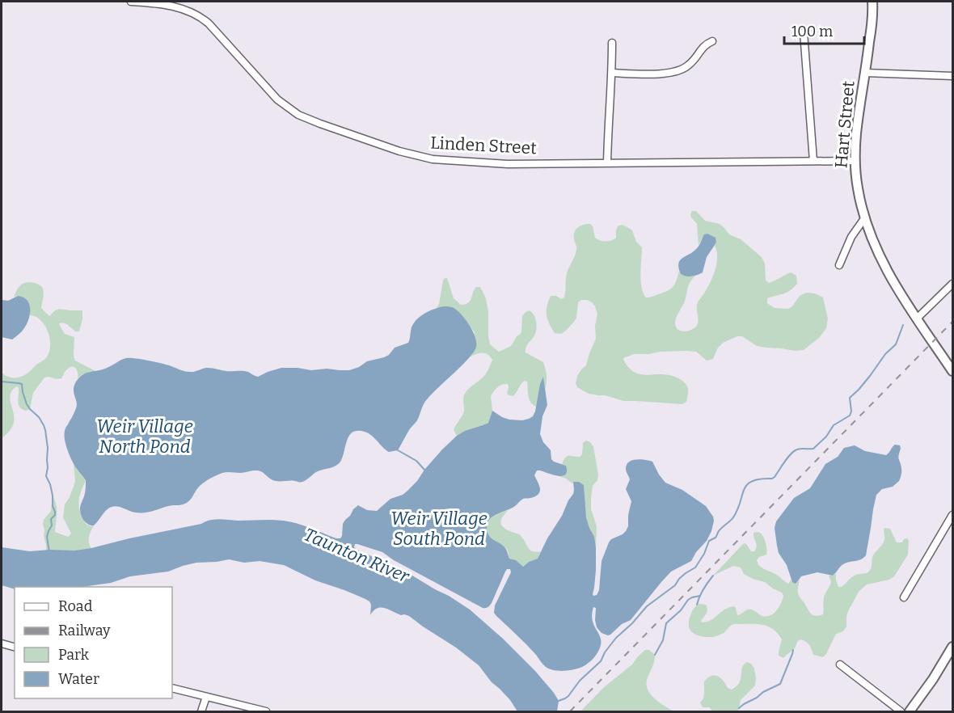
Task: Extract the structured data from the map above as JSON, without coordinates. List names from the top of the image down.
{
  "streets": {
    "main road": ["Hart Street"],
    "street": ["Linden Street"]
  },
  "crossings": [
    ["Hart Street", "Linden Street"]
  ],
  "water": ["Weir Village North Pond", "Weir Village South Pond", "Taunton River"],
  "legend": [
    "Road",
    "Railway",
    "Park",
    "Water"
  ],
  "scale_bar": "100 m"
}
